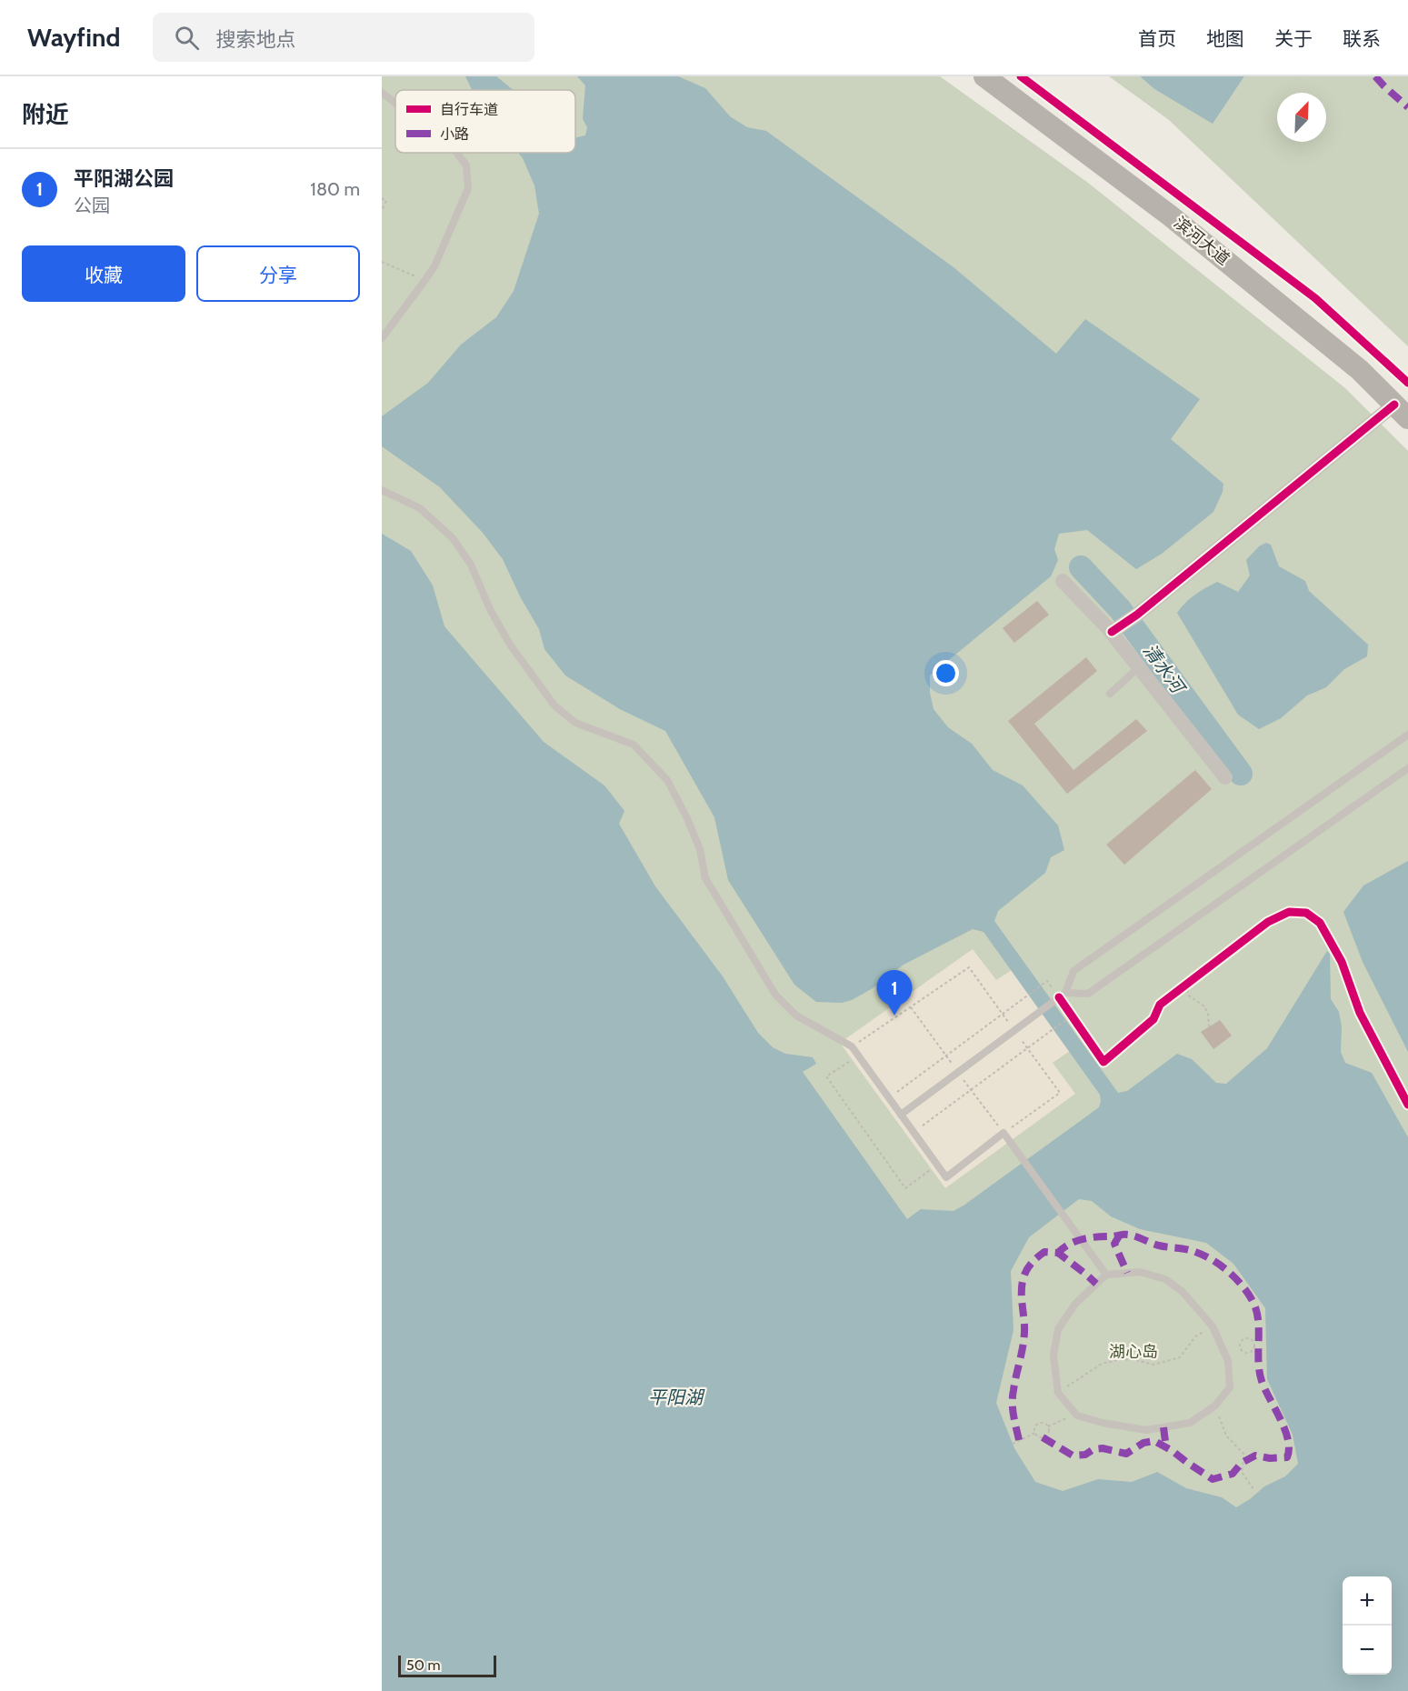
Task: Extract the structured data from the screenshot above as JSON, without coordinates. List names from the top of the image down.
{
  "streets": {
    "main road": ["滨河大道"]
  },
  "water": ["清水河", "平阳湖"],
  "parks": ["湖心岛"],
  "legend": ["自行车道", "小路"],
  "scale_bar": "50 m",
  "north": "top right",
  "page": {
    "header": "Wayfind",
    "search": "搜索地点",
    "nav": [
      "首页",
      "地图",
      "关于",
      "联系"
    ],
    "heading": "附近",
    "list": [
      {
        "mark": "1",
        "name": "平阳湖公园",
        "note": "公园",
        "value": "180 m"
      }
    ],
    "buttons": ["收藏", "分享"],
    "pins": "1",
    "map_buttons": ["+", "−"],
    "scale": "50 m"
  }
}
